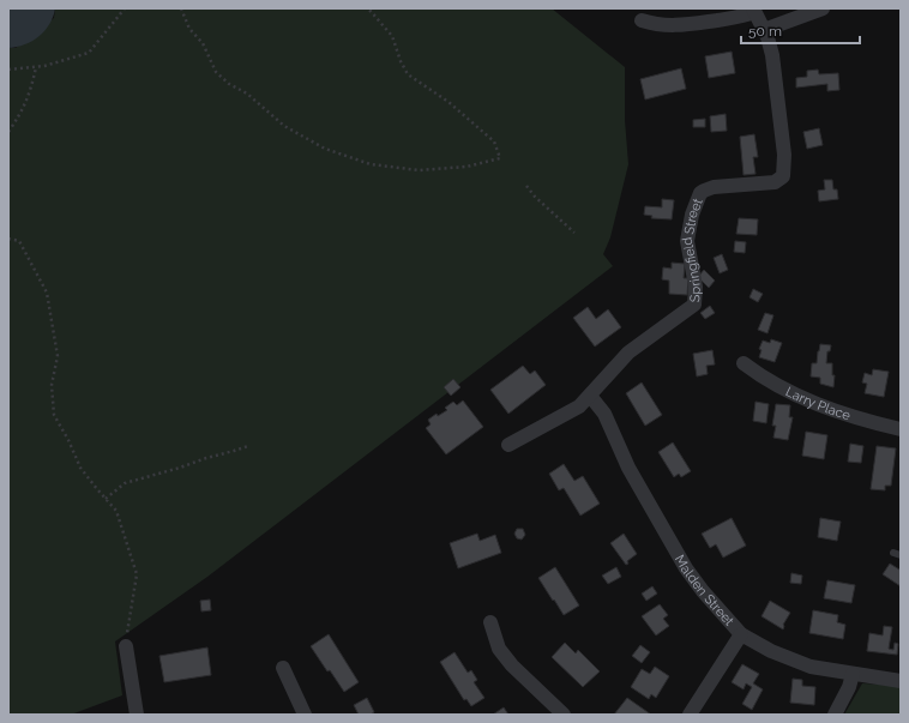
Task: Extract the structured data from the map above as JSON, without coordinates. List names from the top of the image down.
{
  "streets": {
    "street": ["Springfield Street", "Larry Place", "Malden Street"]
  },
  "crossings": [
    ["Springfield Street", "Malden Street"]
  ],
  "scale_bar": "50 m"
}
